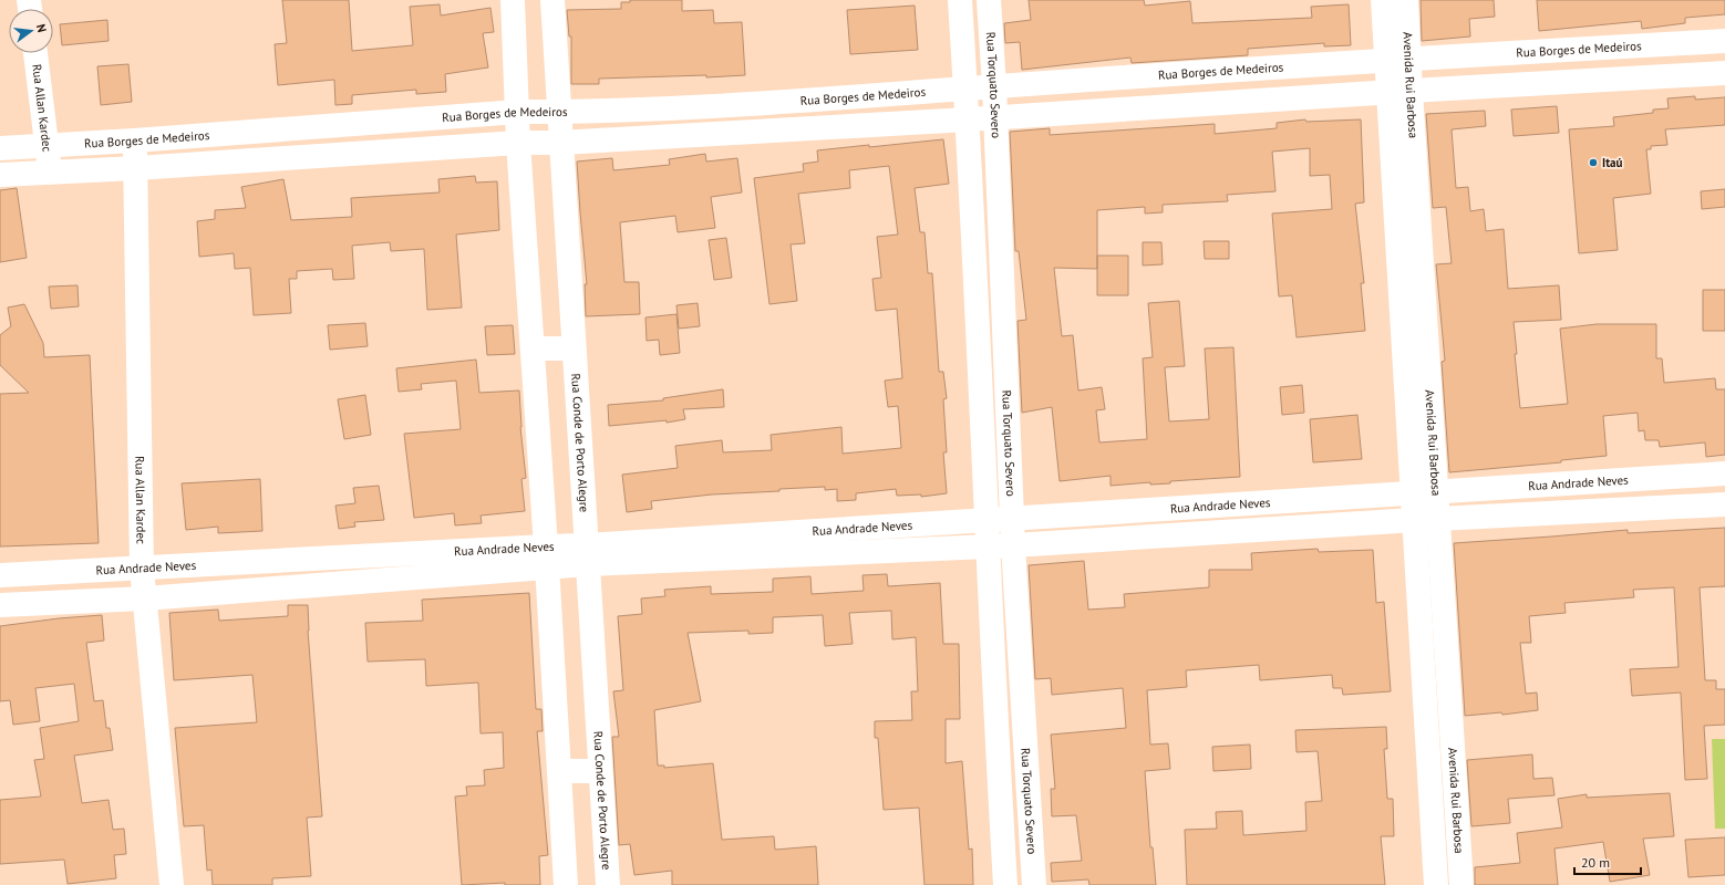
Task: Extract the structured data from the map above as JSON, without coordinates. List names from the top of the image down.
{
  "streets": {
    "street": [
      "Rua Borges de Medeiros",
      "Rua Torquato Severo",
      "Avenida Rui Barbosa",
      "Rua Allan Kardec",
      "Rua Conde de Porto Alegre",
      "Rua Andrade Neves"
    ]
  },
  "crossings": [
    ["Rua Borges de Medeiros", "Rua Torquato Severo"],
    ["Rua Borges de Medeiros", "Avenida Rui Barbosa"],
    ["Rua Borges de Medeiros", "Rua Allan Kardec"],
    ["Rua Borges de Medeiros", "Rua Conde de Porto Alegre"],
    ["Rua Torquato Severo", "Rua Andrade Neves"],
    ["Avenida Rui Barbosa", "Rua Andrade Neves"],
    ["Rua Allan Kardec", "Rua Andrade Neves"],
    ["Rua Conde de Porto Alegre", "Rua Andrade Neves"]
  ],
  "places": ["Itaú"],
  "scale_bar": "20 m",
  "north": "right"
}
